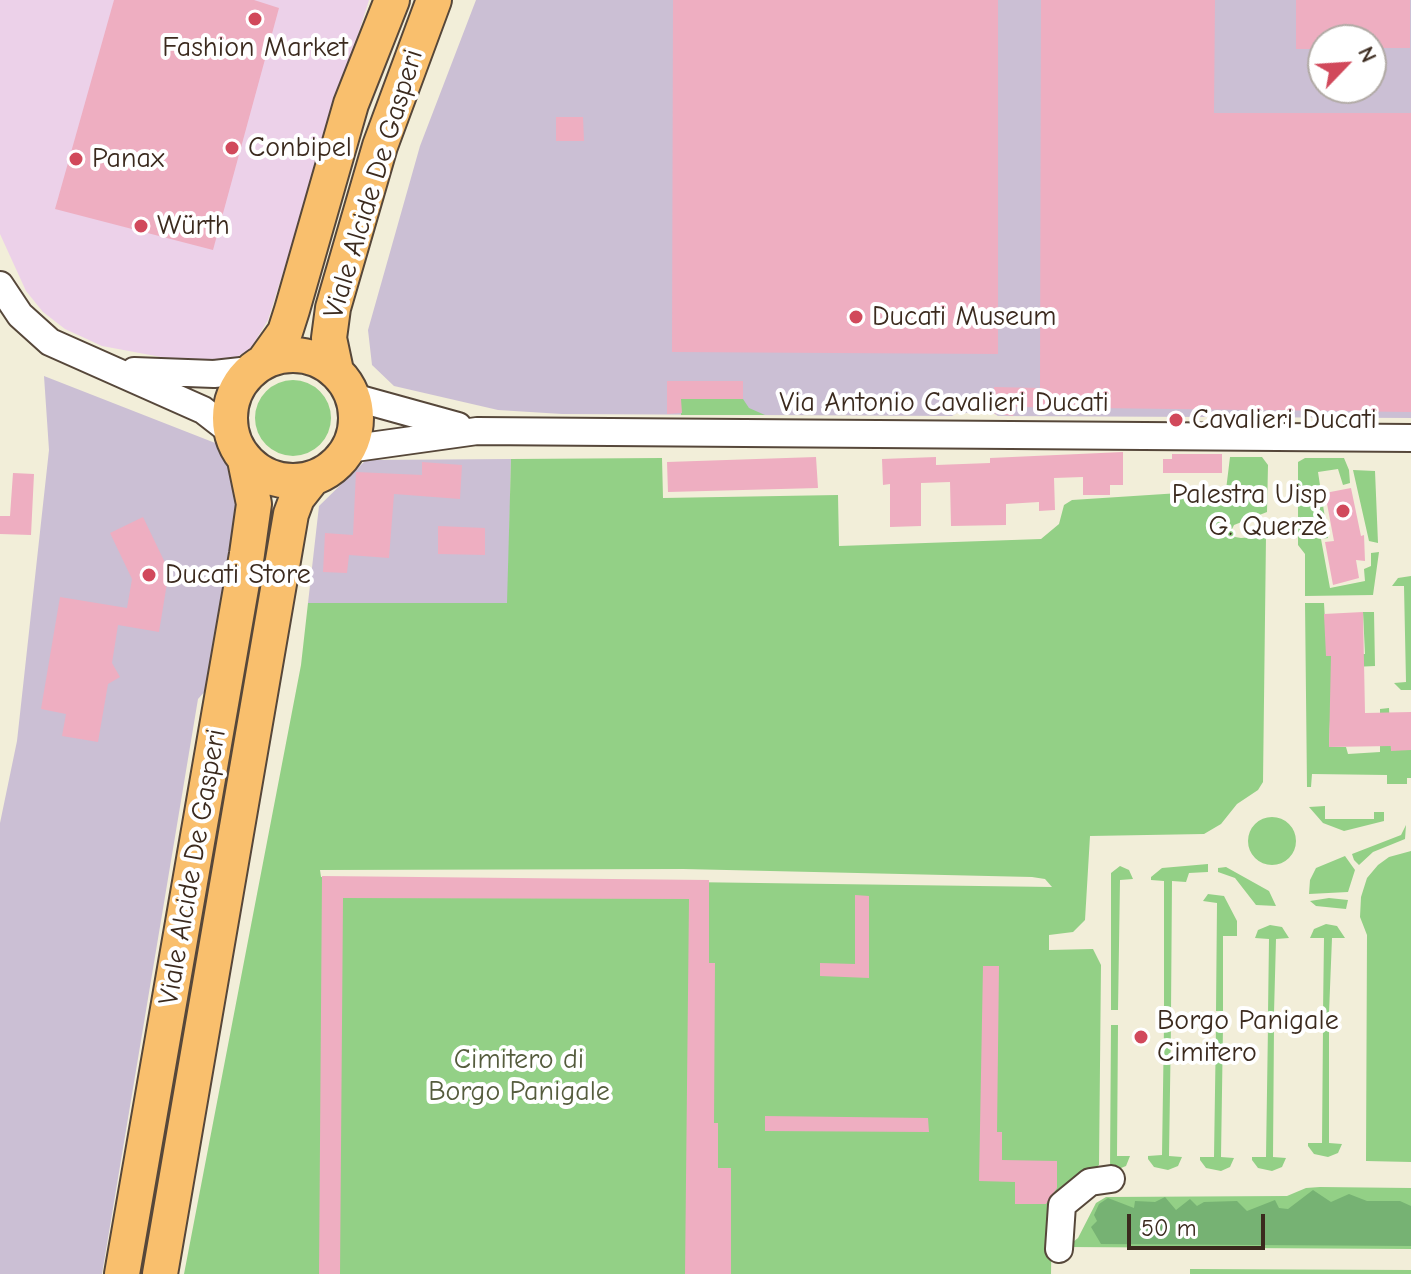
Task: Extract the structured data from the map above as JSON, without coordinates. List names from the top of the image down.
{
  "streets": {
    "main road": ["Viale Alcide De Gasperi"],
    "street": ["Via Antonio Cavalieri Ducati"]
  },
  "crossings": [
    ["Viale Alcide De Gasperi", "Via Antonio Cavalieri Ducati"]
  ],
  "parks": ["Cimitero di Borgo Panigale"],
  "places": [
    "Fashion Market",
    "Conbipel",
    "Panax",
    "Würth",
    "Ducati Museum",
    "Cavalieri Ducati",
    "Palestra Uisp G. Querzè",
    "Ducati Store",
    "Borgo Panigale Cimitero"
  ],
  "scale_bar": "50 m",
  "north": "top right"
}
